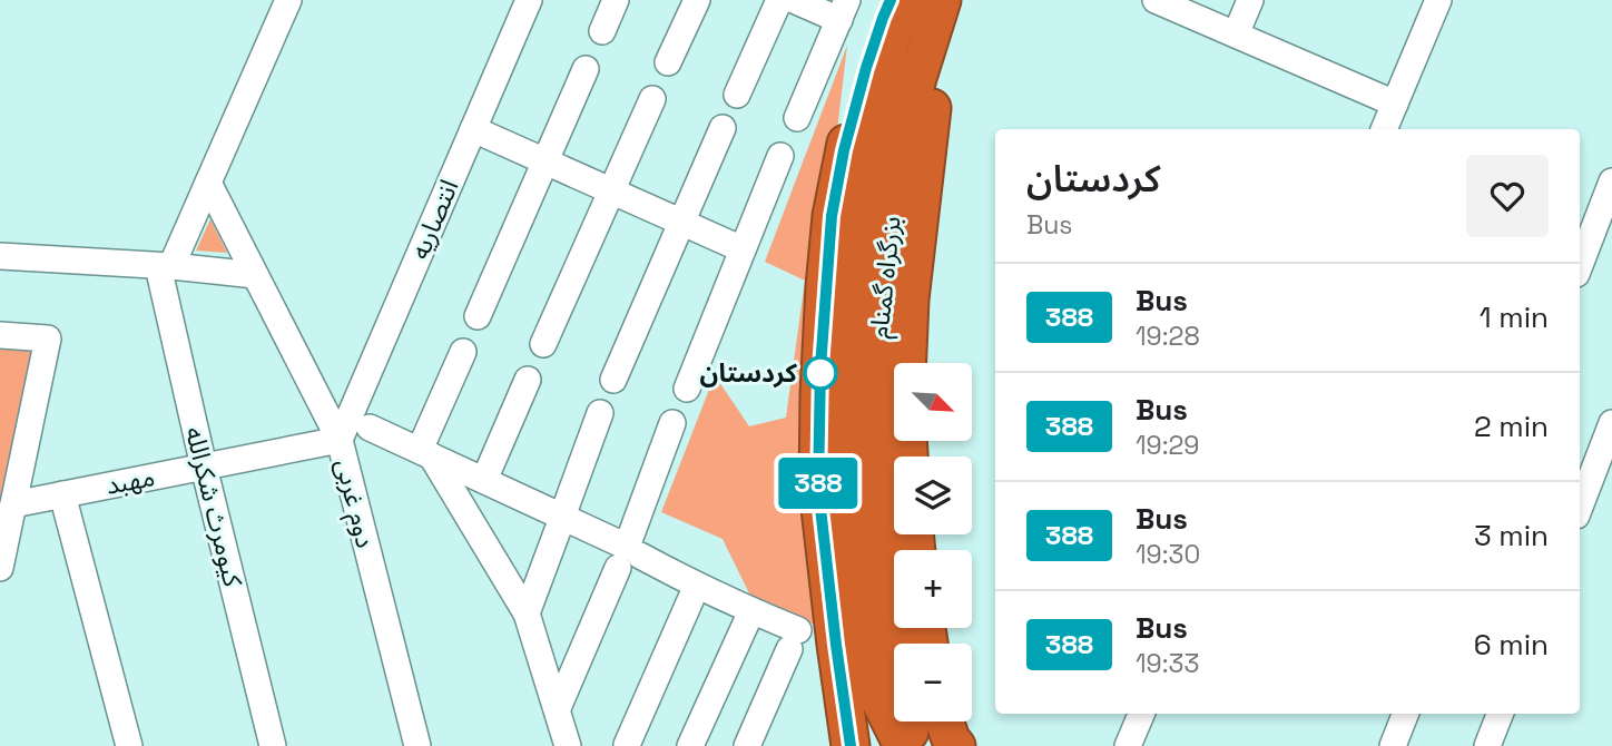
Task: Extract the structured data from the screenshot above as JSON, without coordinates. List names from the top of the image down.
{
  "streets": {
    "highway": ["بزرگراه گمنام"],
    "street": [
      "انتصاریه",
      "مهبد",
      "دوم غربی",
      "کیومرث شکرالله"
    ]
  },
  "crossings": [
    ["انتصاریه", "مهبد"],
    ["انتصاریه", "دوم غربی"],
    ["مهبد", "دوم غربی"],
    ["مهبد", "کیومرث شکرالله"]
  ],
  "places": ["کردستان"],
  "lines": ["bus line 388"],
  "north": "bottom right",
  "page": {
    "on_map": "388",
    "heading": ["کردستان", "Bus"],
    "list": [
      {
        "mark": "388",
        "name": "Bus",
        "note": "19:28",
        "value": "1 min"
      },
      {
        "mark": "388",
        "name": "Bus",
        "note": "19:29",
        "value": "2 min"
      },
      {
        "mark": "388",
        "name": "Bus",
        "note": "19:30",
        "value": "3 min"
      },
      {
        "mark": "388",
        "name": "Bus",
        "note": "19:33",
        "value": "6 min"
      }
    ],
    "map_buttons": ["+", "−"]
  }
}
